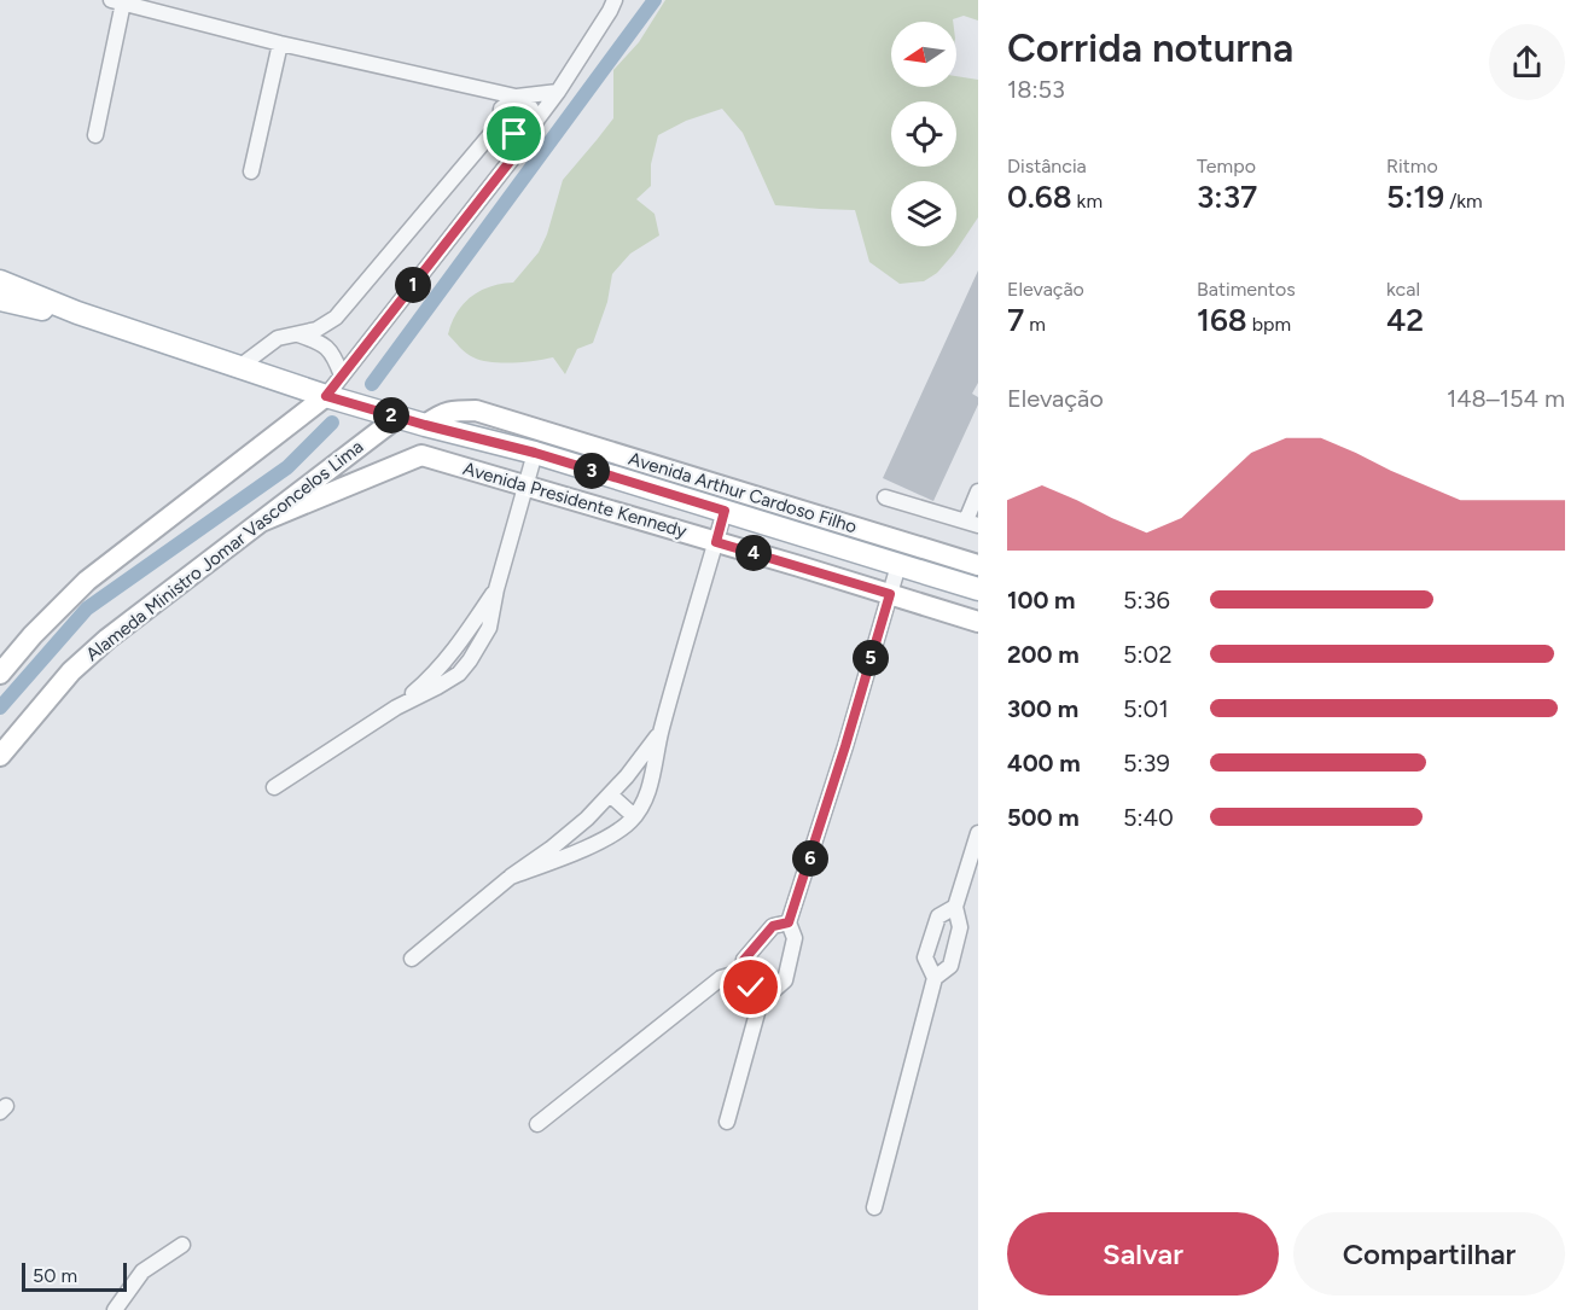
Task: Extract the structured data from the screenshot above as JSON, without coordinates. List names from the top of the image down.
{
  "streets": {
    "main road": ["Avenida Arthur Cardoso Filho", "Avenida Presidente Kennedy", "Alameda Ministro Jomar Vasconcelos Lima"]
  },
  "crossings": [
    ["Avenida Arthur Cardoso Filho", "Avenida Presidente Kennedy"],
    ["Avenida Presidente Kennedy", "Alameda Ministro Jomar Vasconcelos Lima"]
  ],
  "scale_bar": "50 m",
  "north": "left",
  "page": {
    "heading": ["Corrida noturna", "18:53"],
    "stats": [
      ["Distância", "0.68 km"],
      ["Tempo", "3:37"],
      ["Ritmo", "5:19 /km"],
      ["Elevação", "7 m"],
      ["Batimentos", "168 bpm"],
      ["kcal", "42"]
    ],
    "pins": [
      "1",
      "2",
      "3",
      "4",
      "5",
      "6"
    ],
    "chart": ["Elevação", "148–154 m"],
    "list": [
      {
        "name": "100 m",
        "note": "5:36"
      },
      {
        "name": "200 m",
        "note": "5:02"
      },
      {
        "name": "300 m",
        "note": "5:01"
      },
      {
        "name": "400 m",
        "note": "5:39"
      },
      {
        "name": "500 m",
        "note": "5:40"
      }
    ],
    "buttons": ["Salvar", "Compartilhar"],
    "scale": "50 m"
  }
}
